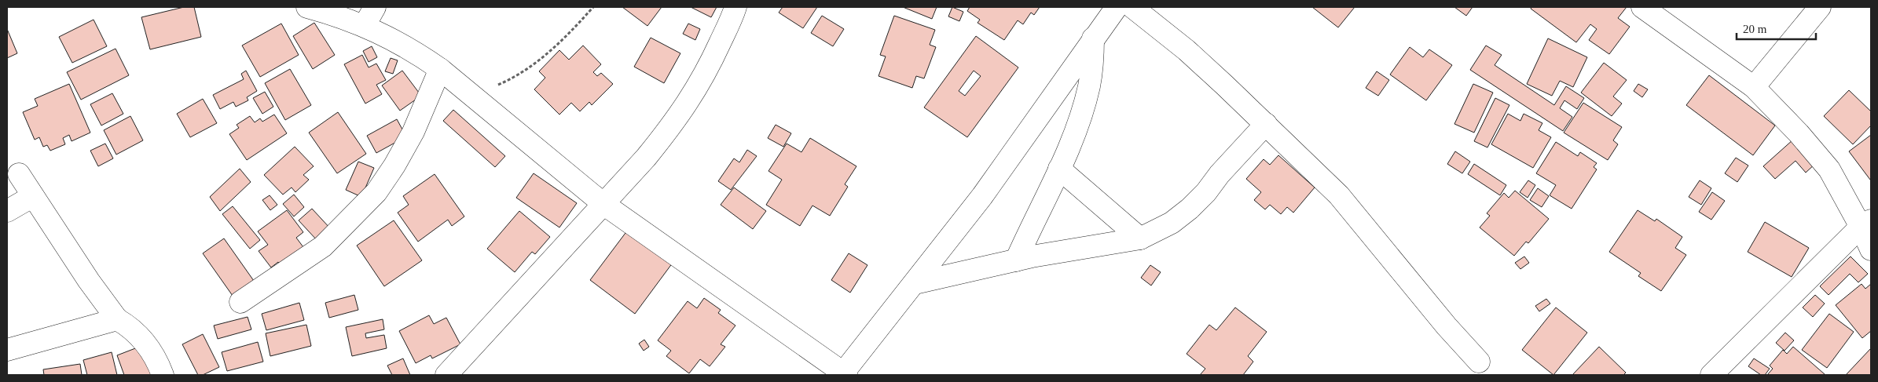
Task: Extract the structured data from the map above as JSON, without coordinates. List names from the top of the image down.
{
  "scale_bar": "20 m"
}
